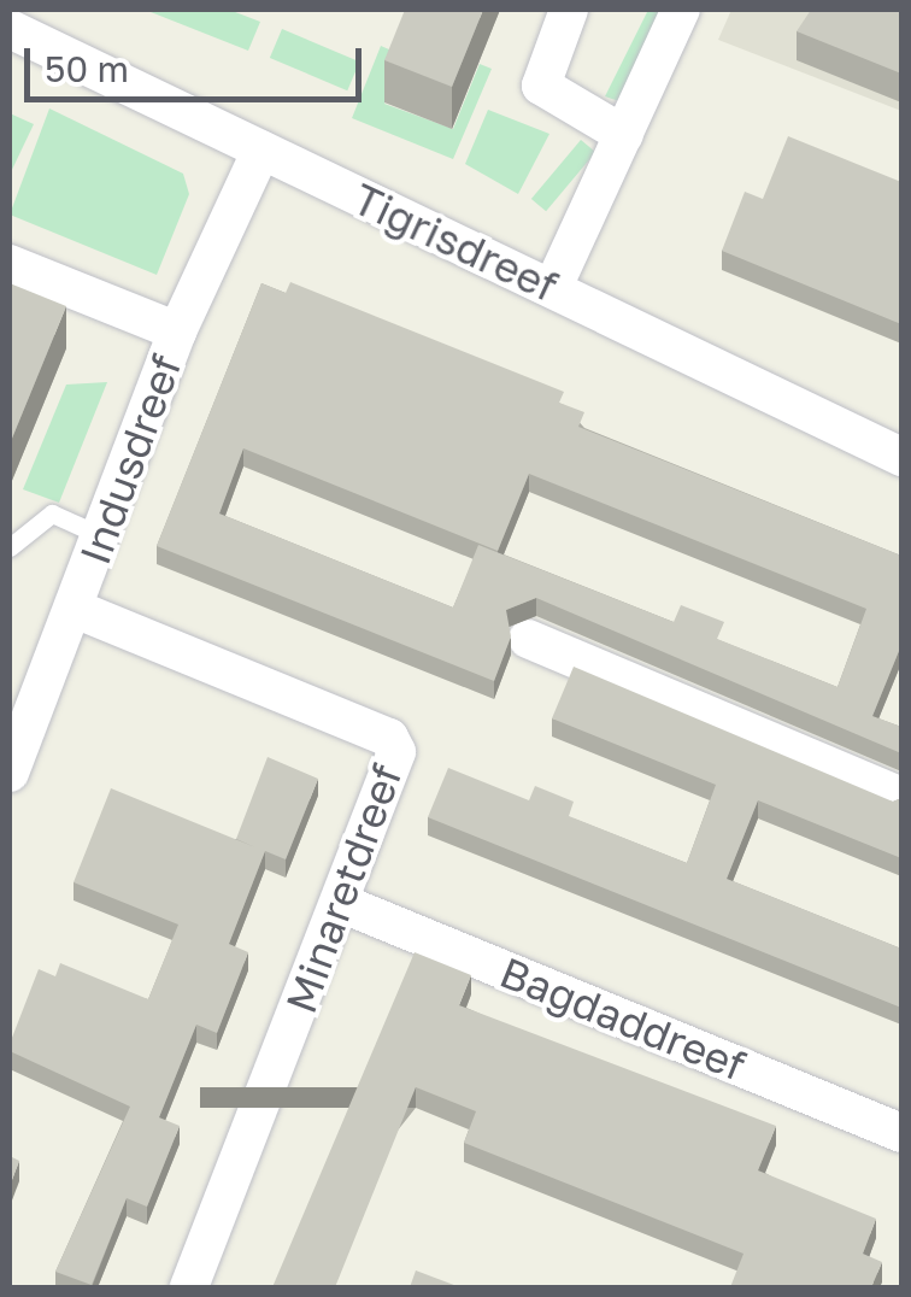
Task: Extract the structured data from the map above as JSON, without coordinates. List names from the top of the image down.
{
  "streets": {
    "street": [
      "Tigrisdreef",
      "Indusdreef",
      "Minaretdreef",
      "Bagdaddreef"
    ]
  },
  "crossings": [
    ["Tigrisdreef", "Indusdreef"],
    ["Indusdreef", "Minaretdreef"],
    ["Minaretdreef", "Bagdaddreef"]
  ],
  "scale_bar": "50 m"
}
